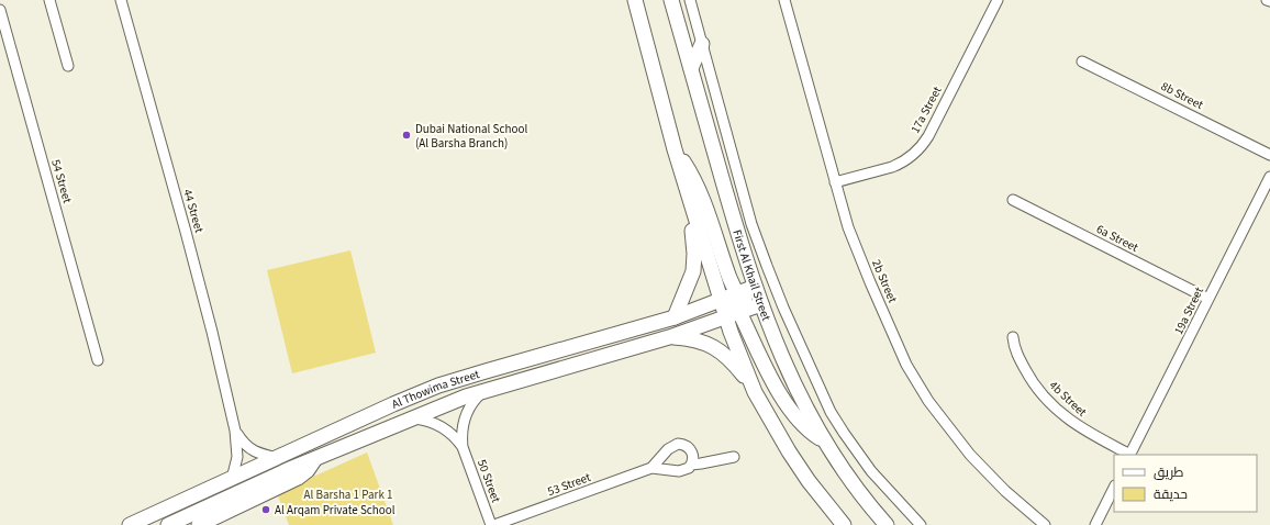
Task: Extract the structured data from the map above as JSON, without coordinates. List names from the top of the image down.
{
  "streets": {
    "main road": ["First Al Khail Street", "Al Thowima Street"],
    "street": [
      "8b Street",
      "17a Street",
      "54 Street",
      "44 Street",
      "6a Street",
      "2b Street",
      "19a Street",
      "4b Street",
      "50 Street",
      "53 Street"
    ]
  },
  "crossings": [
    ["17a Street", "2b Street"],
    ["44 Street", "Al Thowima Street"],
    ["6a Street", "19a Street"],
    ["First Al Khail Street", "Al Thowima Street"],
    ["Al Thowima Street", "50 Street"]
  ],
  "parks": ["Al Barsha 1 Park 1"],
  "places": ["Dubai National School (Al Barsha Branch)", "Al Arqam Private School"],
  "legend": ["طريق", "حديقة"]
}
